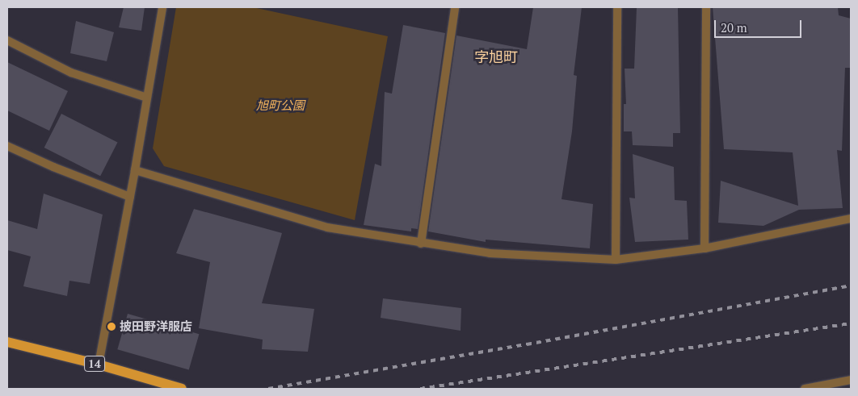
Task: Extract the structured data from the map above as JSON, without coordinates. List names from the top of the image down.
{
  "streets": {
    "main road": ["14"]
  },
  "districts": ["字旭町"],
  "parks": ["旭町公園"],
  "places": ["披田野洋服店"],
  "scale_bar": "20 m"
}
